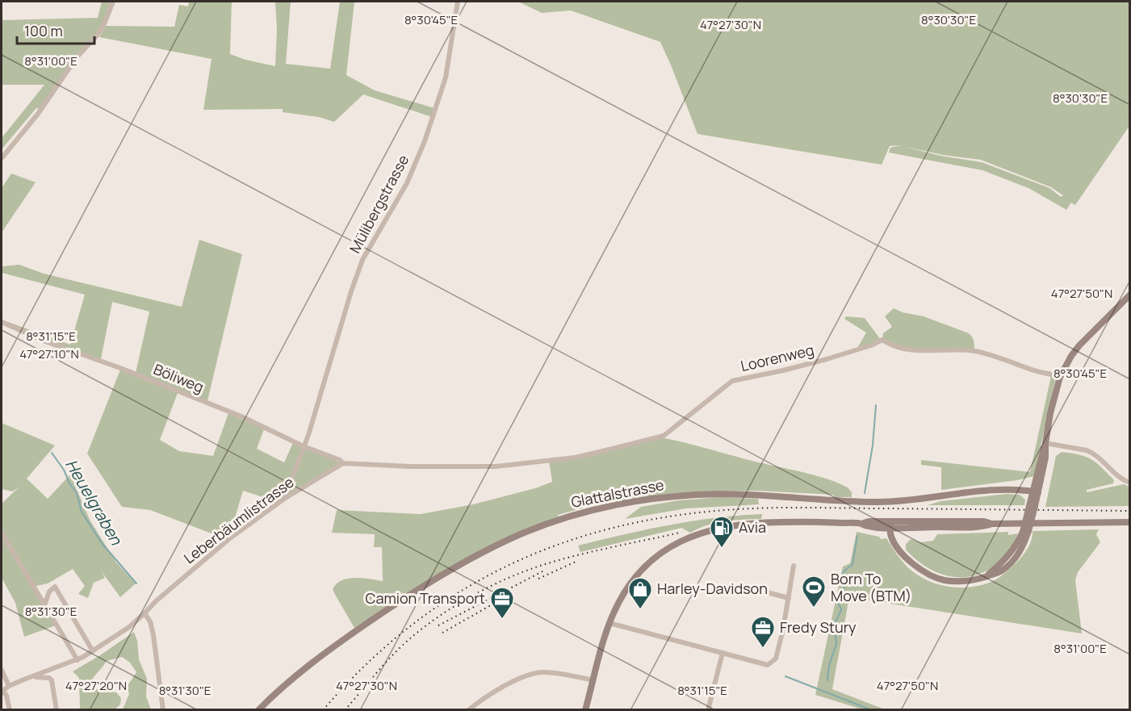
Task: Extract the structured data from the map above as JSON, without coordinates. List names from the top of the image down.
{
  "streets": {
    "street": [
      "Mülibergstrasse",
      "Loorenweg",
      "Böliweg",
      "Glattalstrasse",
      "Leberbäumlistrasse"
    ]
  },
  "crossings": [
    ["Mülibergstrasse", "Böliweg"],
    ["Mülibergstrasse", "Leberbäumlistrasse"],
    ["Loorenweg", "Böliweg"],
    ["Loorenweg", "Leberbäumlistrasse"],
    ["Böliweg", "Leberbäumlistrasse"]
  ],
  "water": ["Heuelgraben"],
  "places": {
    "fuel station": ["Avia"],
    "sports": ["Born To Move (BTM)"],
    "shop": ["Harley-Davidson"],
    "office": ["Camion Transport", "Fredy Stury"]
  },
  "scale_bar": "100 m",
  "coordinates": [
    "8°30'30\"E",
    "8°30'45\"E",
    "47°27'30\"N",
    "8°31'00\"E",
    "47°27'50\"N",
    "8°31'15\"E",
    "47°27'10\"N",
    "8°31'30\"E",
    "47°27'20\"N"
  ]
}
